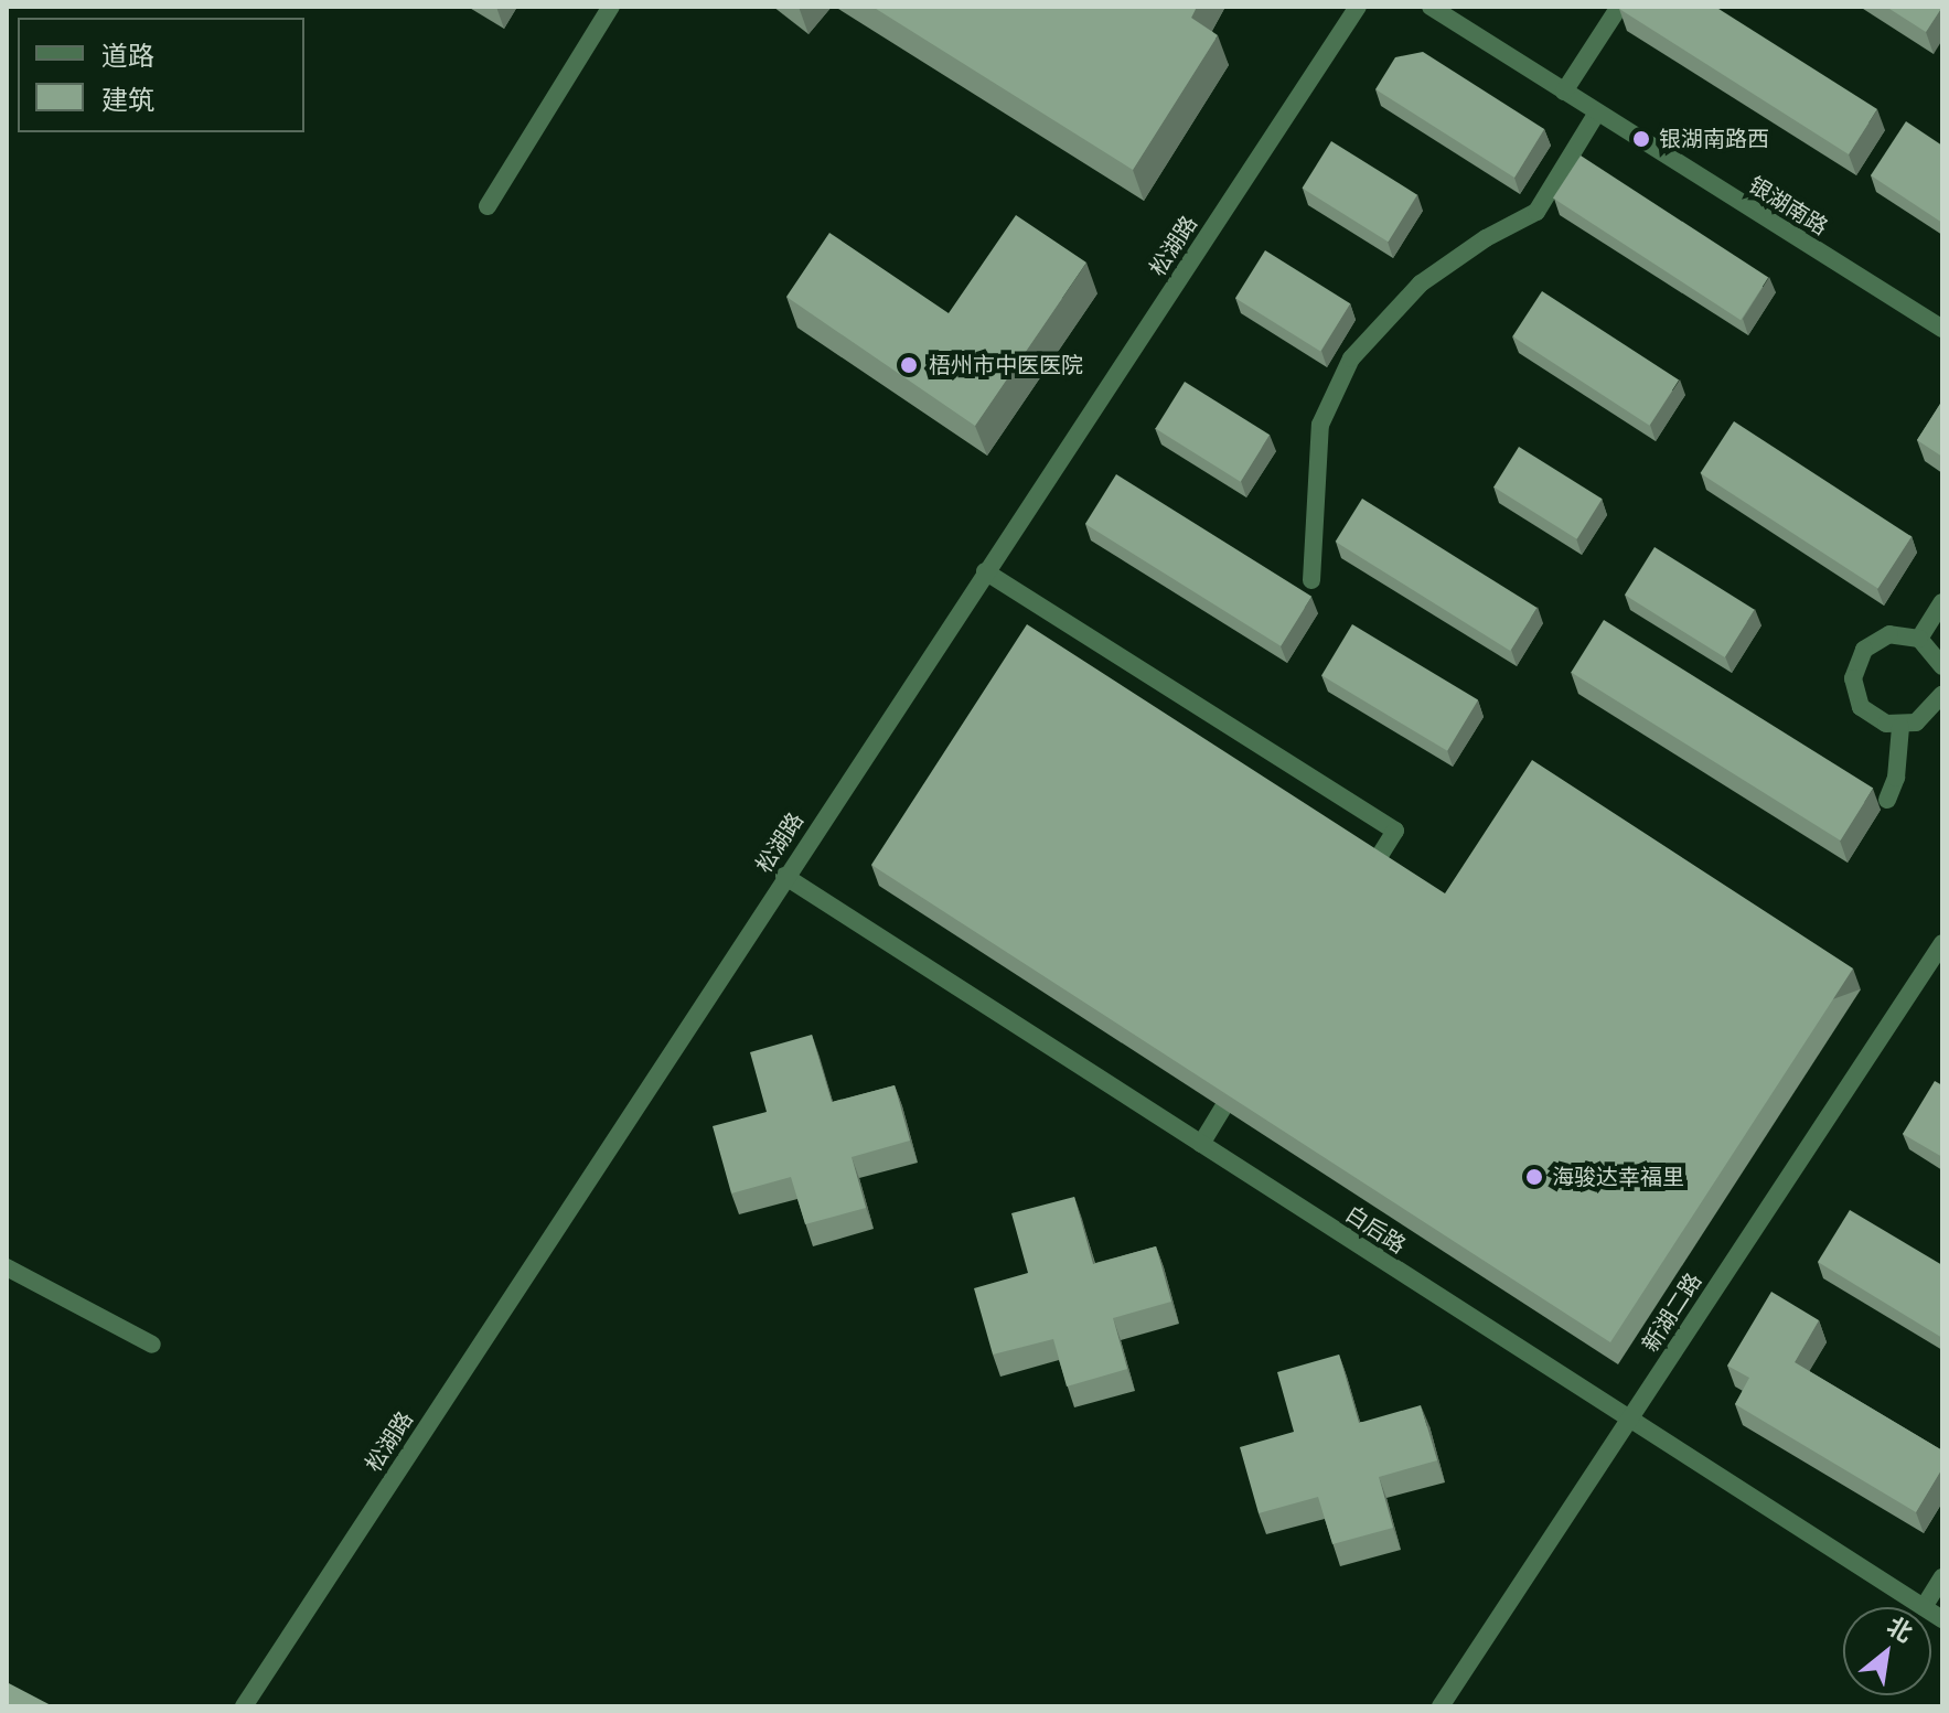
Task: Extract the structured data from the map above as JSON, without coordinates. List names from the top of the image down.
{
  "streets": {
    "street": [
      "银湖南路",
      "松湖路",
      "白后路",
      "新湖二路"
    ]
  },
  "crossings": [
    ["松湖路", "白后路"],
    ["白后路", "新湖二路"]
  ],
  "places": ["银湖南路西", "梧州市中医医院", "海骏达幸福里"],
  "legend": ["道路", "建筑"],
  "north": "top right"
}
